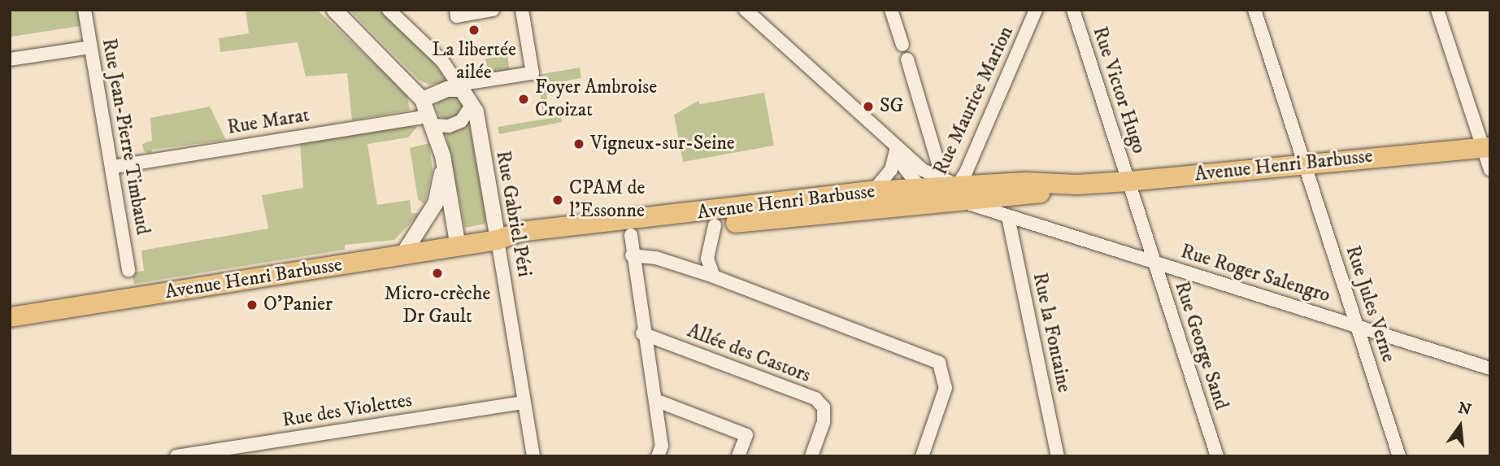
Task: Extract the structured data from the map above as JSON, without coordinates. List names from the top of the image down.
{
  "streets": {
    "main road": ["Avenue Henri Barbusse"],
    "street": [
      "Rue Victor Hugo",
      "Rue Maurice Marion",
      "Rue Marat",
      "Rue Jean-Pierre Timbaud",
      "Rue Gabriel Péri",
      "Rue Roger Salengro",
      "Rue Jules Verne",
      "Rue la Fontaine",
      "Rue George Sand",
      "Allée des Castors",
      "Rue des Violettes"
    ]
  },
  "crossings": [
    ["Rue Victor Hugo", "Avenue Henri Barbusse"],
    ["Rue Victor Hugo", "Rue George Sand"],
    ["Rue Maurice Marion", "Avenue Henri Barbusse"],
    ["Rue Maurice Marion", "Rue Roger Salengro"],
    ["Rue Marat", "Rue Jean-Pierre Timbaud"],
    ["Rue Marat", "Rue Gabriel Péri"],
    ["Avenue Henri Barbusse", "Rue Gabriel Péri"],
    ["Avenue Henri Barbusse", "Rue Roger Salengro"],
    ["Avenue Henri Barbusse", "Rue Jules Verne"],
    ["Avenue Henri Barbusse", "Rue George Sand"],
    ["Rue Gabriel Péri", "Rue des Violettes"],
    ["Rue Roger Salengro", "Rue Jules Verne"],
    ["Rue Roger Salengro", "Rue la Fontaine"],
    ["Rue Roger Salengro", "Rue George Sand"]
  ],
  "places": [
    "La libertée ailée",
    "Foyer Ambroise Croizat",
    "SG",
    "Vigneux-sur-Seine",
    "CPAM de l'Essonne",
    "Micro-crèche Dr Gault",
    "O'Panier"
  ],
  "north": "top"
}
